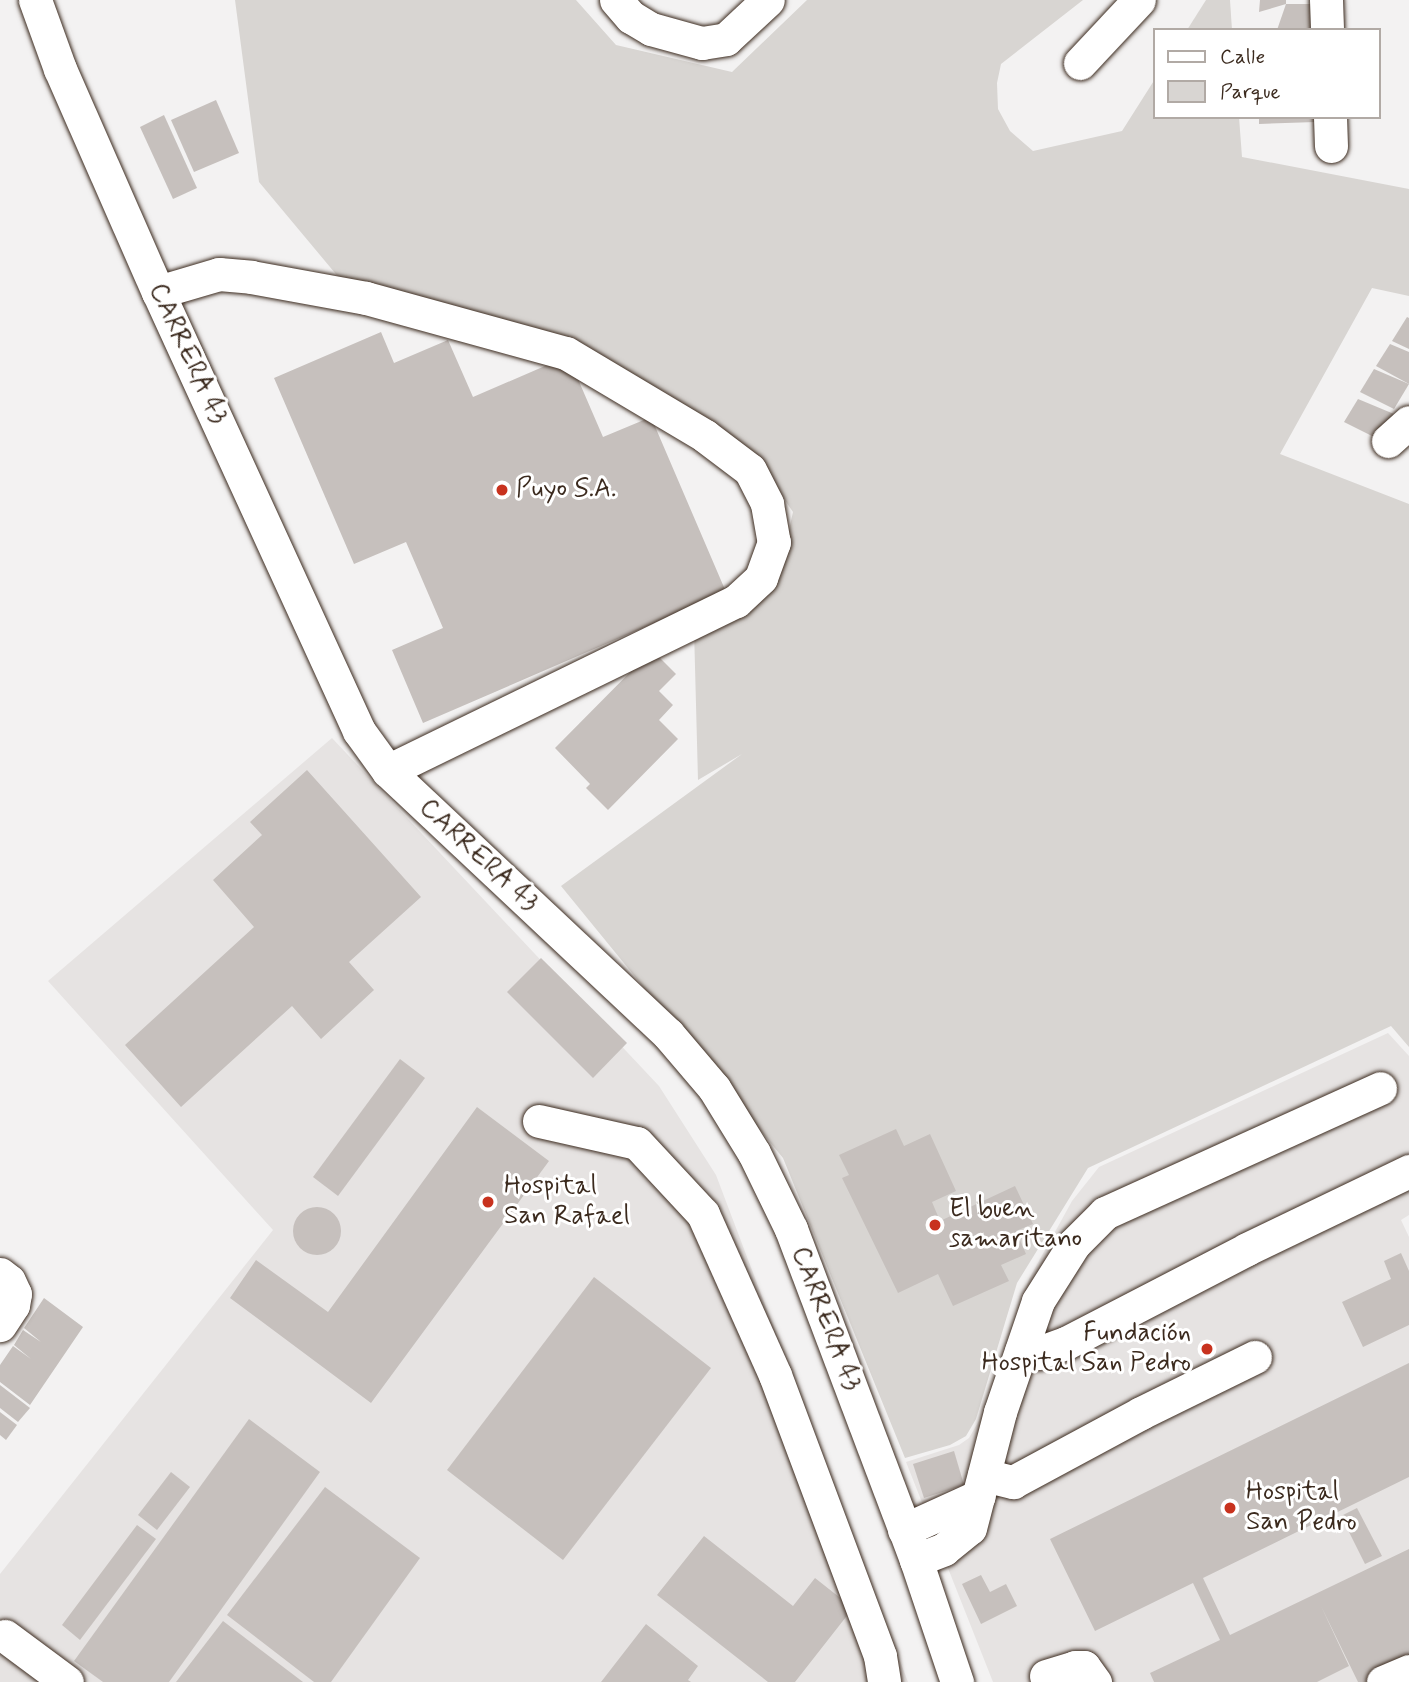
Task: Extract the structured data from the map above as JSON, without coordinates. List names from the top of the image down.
{
  "streets": {
    "street": ["CARRERA 43"]
  },
  "places": [
    "Puyo S.A.",
    "Hospital San Rafael",
    "El buen samaritano",
    "Fundación Hospital San Pedro",
    "Hospital San Pedro"
  ],
  "legend": ["Calle", "Parque"]
}
